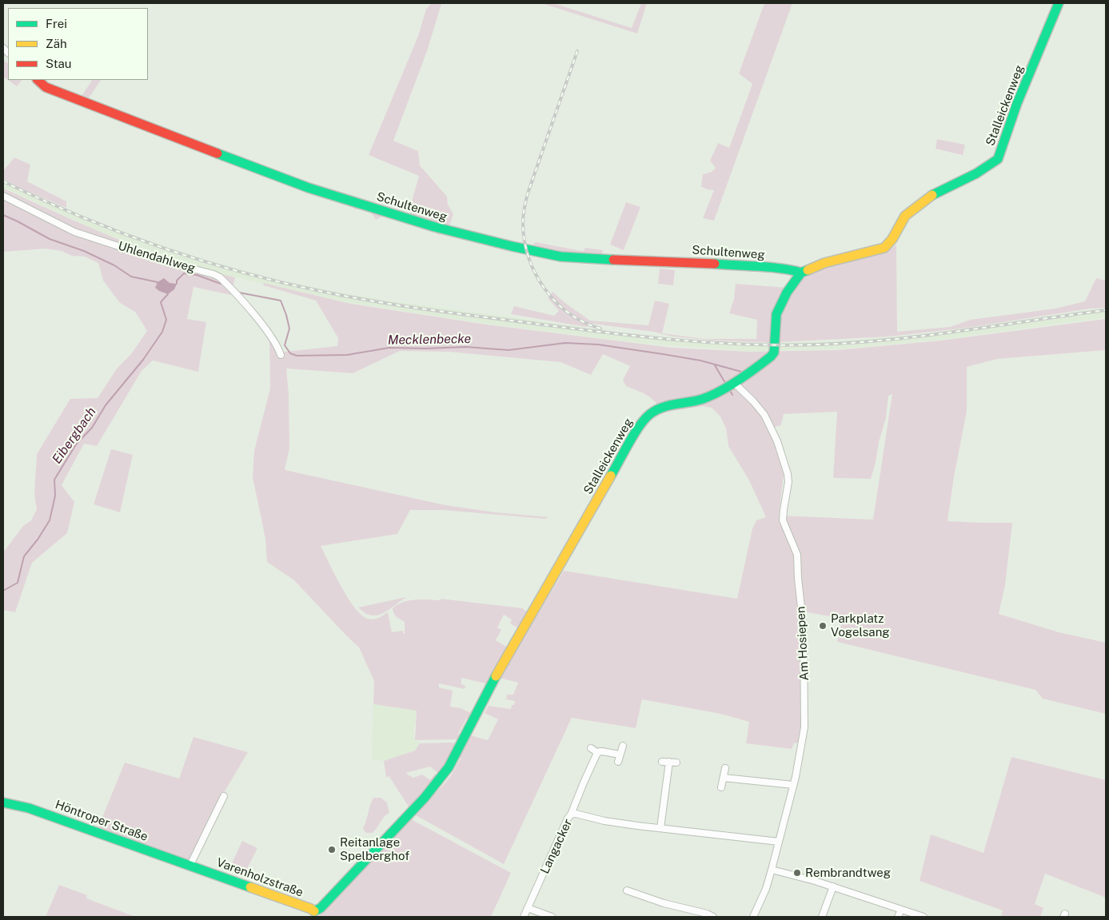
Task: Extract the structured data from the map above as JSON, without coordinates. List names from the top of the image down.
{
  "streets": {
    "street": [
      "Stalleickenweg",
      "Schultenweg",
      "Uhlendahlweg",
      "Am Hosiepen",
      "Höntroper Straße",
      "Langacker",
      "Varenholzstraße"
    ]
  },
  "crossings": [
    ["Stalleickenweg", "Schultenweg"],
    ["Stalleickenweg", "Am Hosiepen"],
    ["Stalleickenweg", "Varenholzstraße"],
    ["Am Hosiepen", "Langacker"],
    ["Höntroper Straße", "Varenholzstraße"]
  ],
  "water": ["Mecklenbecke", "Eibergbach"],
  "places": ["Parkplatz Vogelsang", "Reitanlage Spelberghof", "Rembrandtweg"],
  "legend": ["Frei", "Zäh", "Stau"]
}
